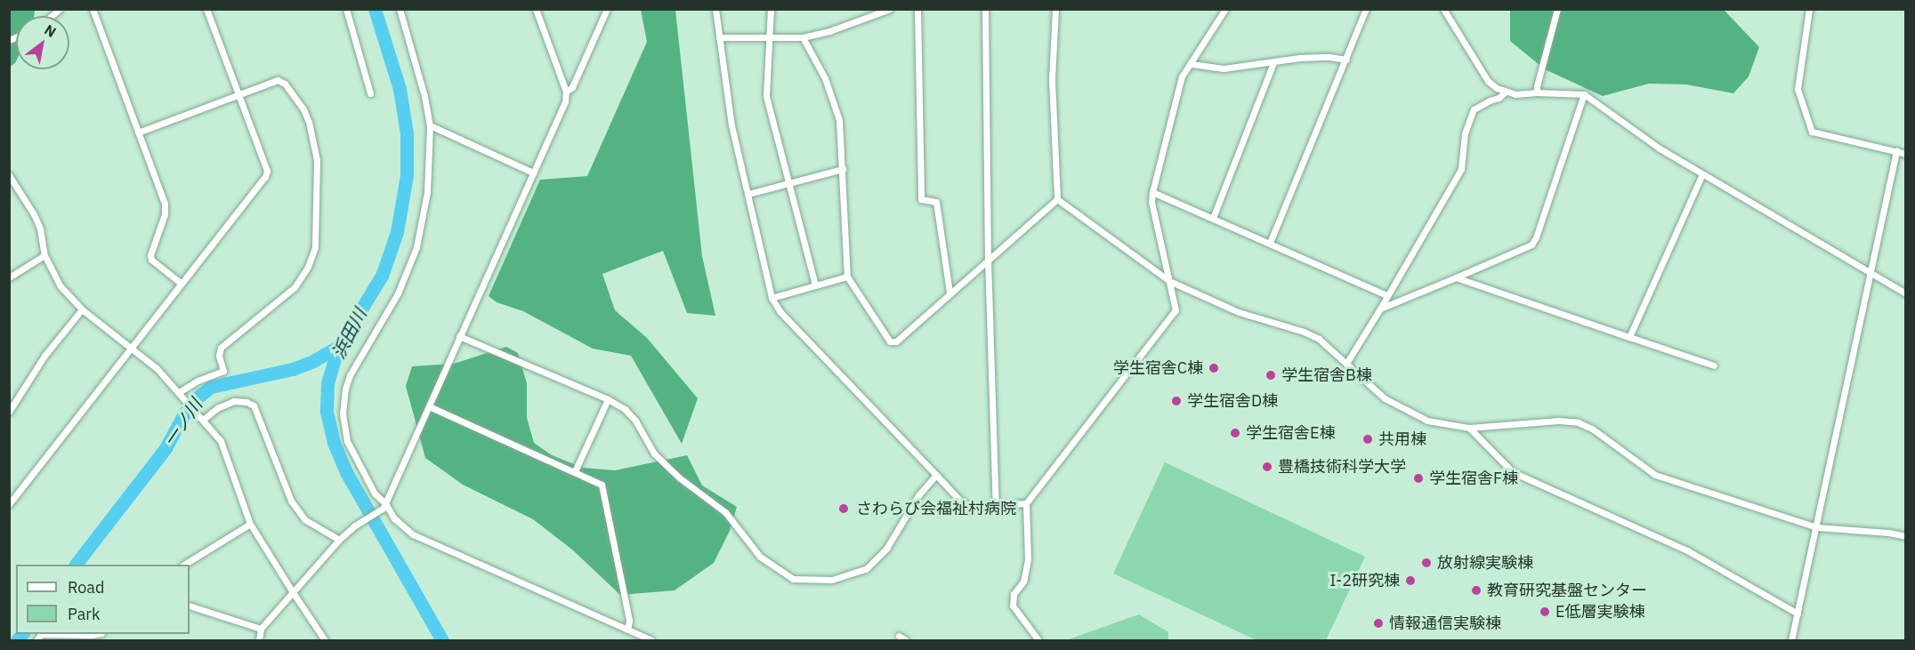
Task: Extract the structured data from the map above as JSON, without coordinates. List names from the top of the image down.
{
  "water": ["浜田川", "一ノ川"],
  "places": [
    "学生宿舎C棟",
    "学生宿舎B棟",
    "学生宿舎D棟",
    "学生宿舎E棟",
    "共用棟",
    "豊橋技術科学大学",
    "学生宿舎F棟",
    "さわらび会福祉村病院",
    "放射線実験棟",
    "I-2研究棟",
    "教育研究基盤センター",
    "E低層実験棟",
    "情報通信実験棟"
  ],
  "legend": ["Road", "Park"],
  "north": "top right"
}
